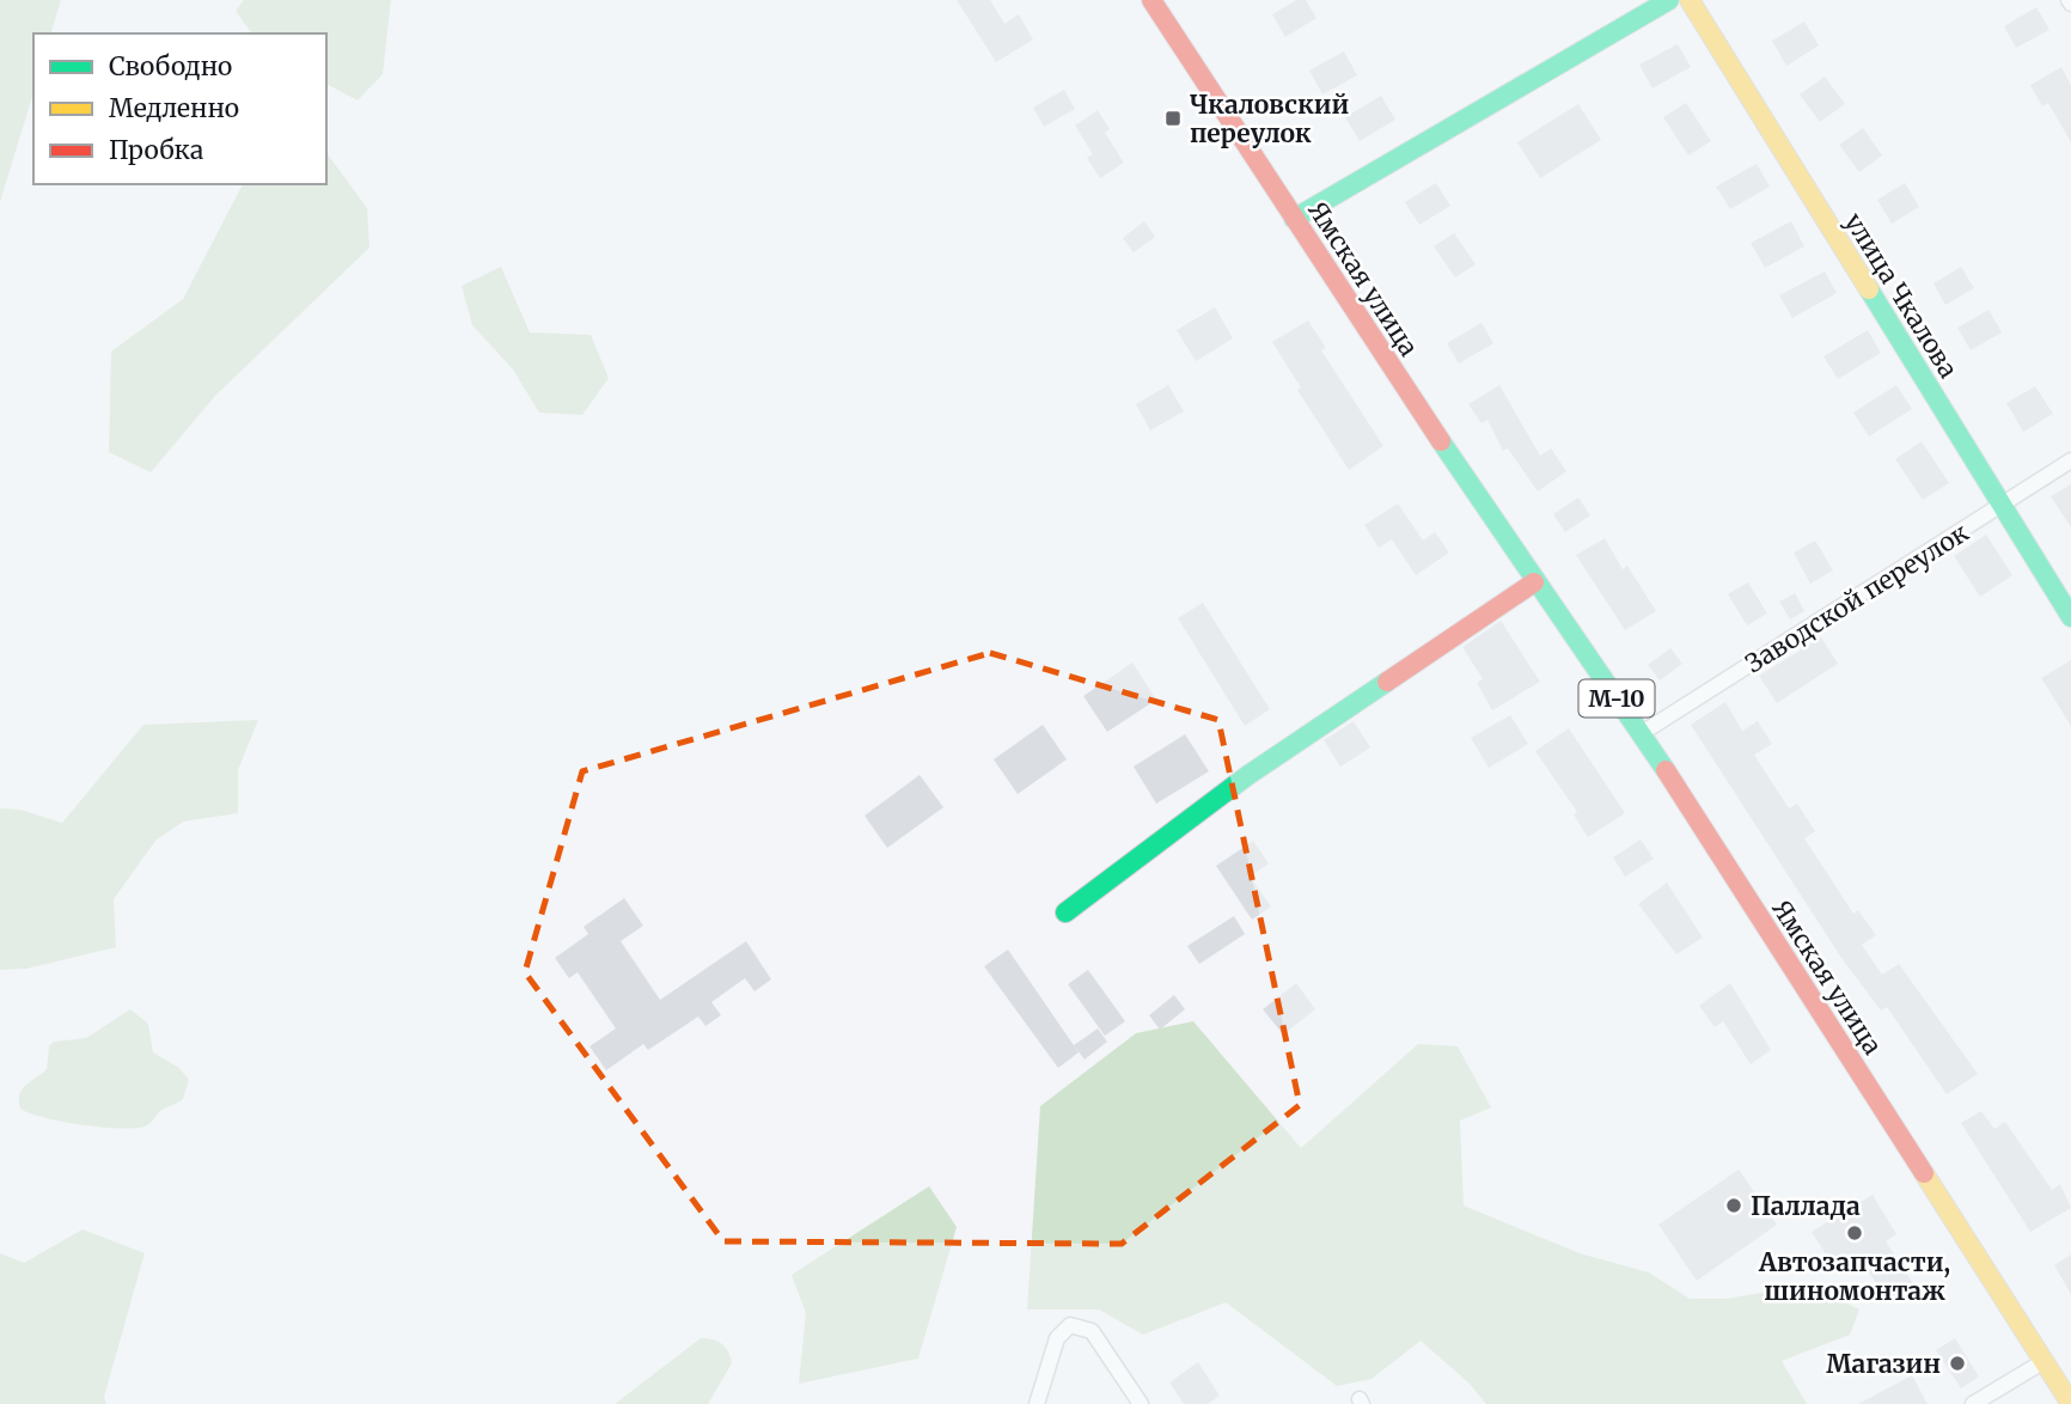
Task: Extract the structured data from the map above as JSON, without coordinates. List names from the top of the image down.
{
  "streets": {
    "main road": ["Ямская улица", "улица Чкалова", "М-10"],
    "street": ["Заводской переулок"]
  },
  "crossings": [
    ["Ямская улица", "Заводской переулок"],
    ["улица Чкалова", "Заводской переулок"]
  ],
  "places": {
    "transit": ["Чкаловский переулок"],
    "other": ["Паллада", "Автозапчасти, шиномонтаж", "Магазин"]
  },
  "legend": ["Свободно", "Медленно", "Пробка"]
}
